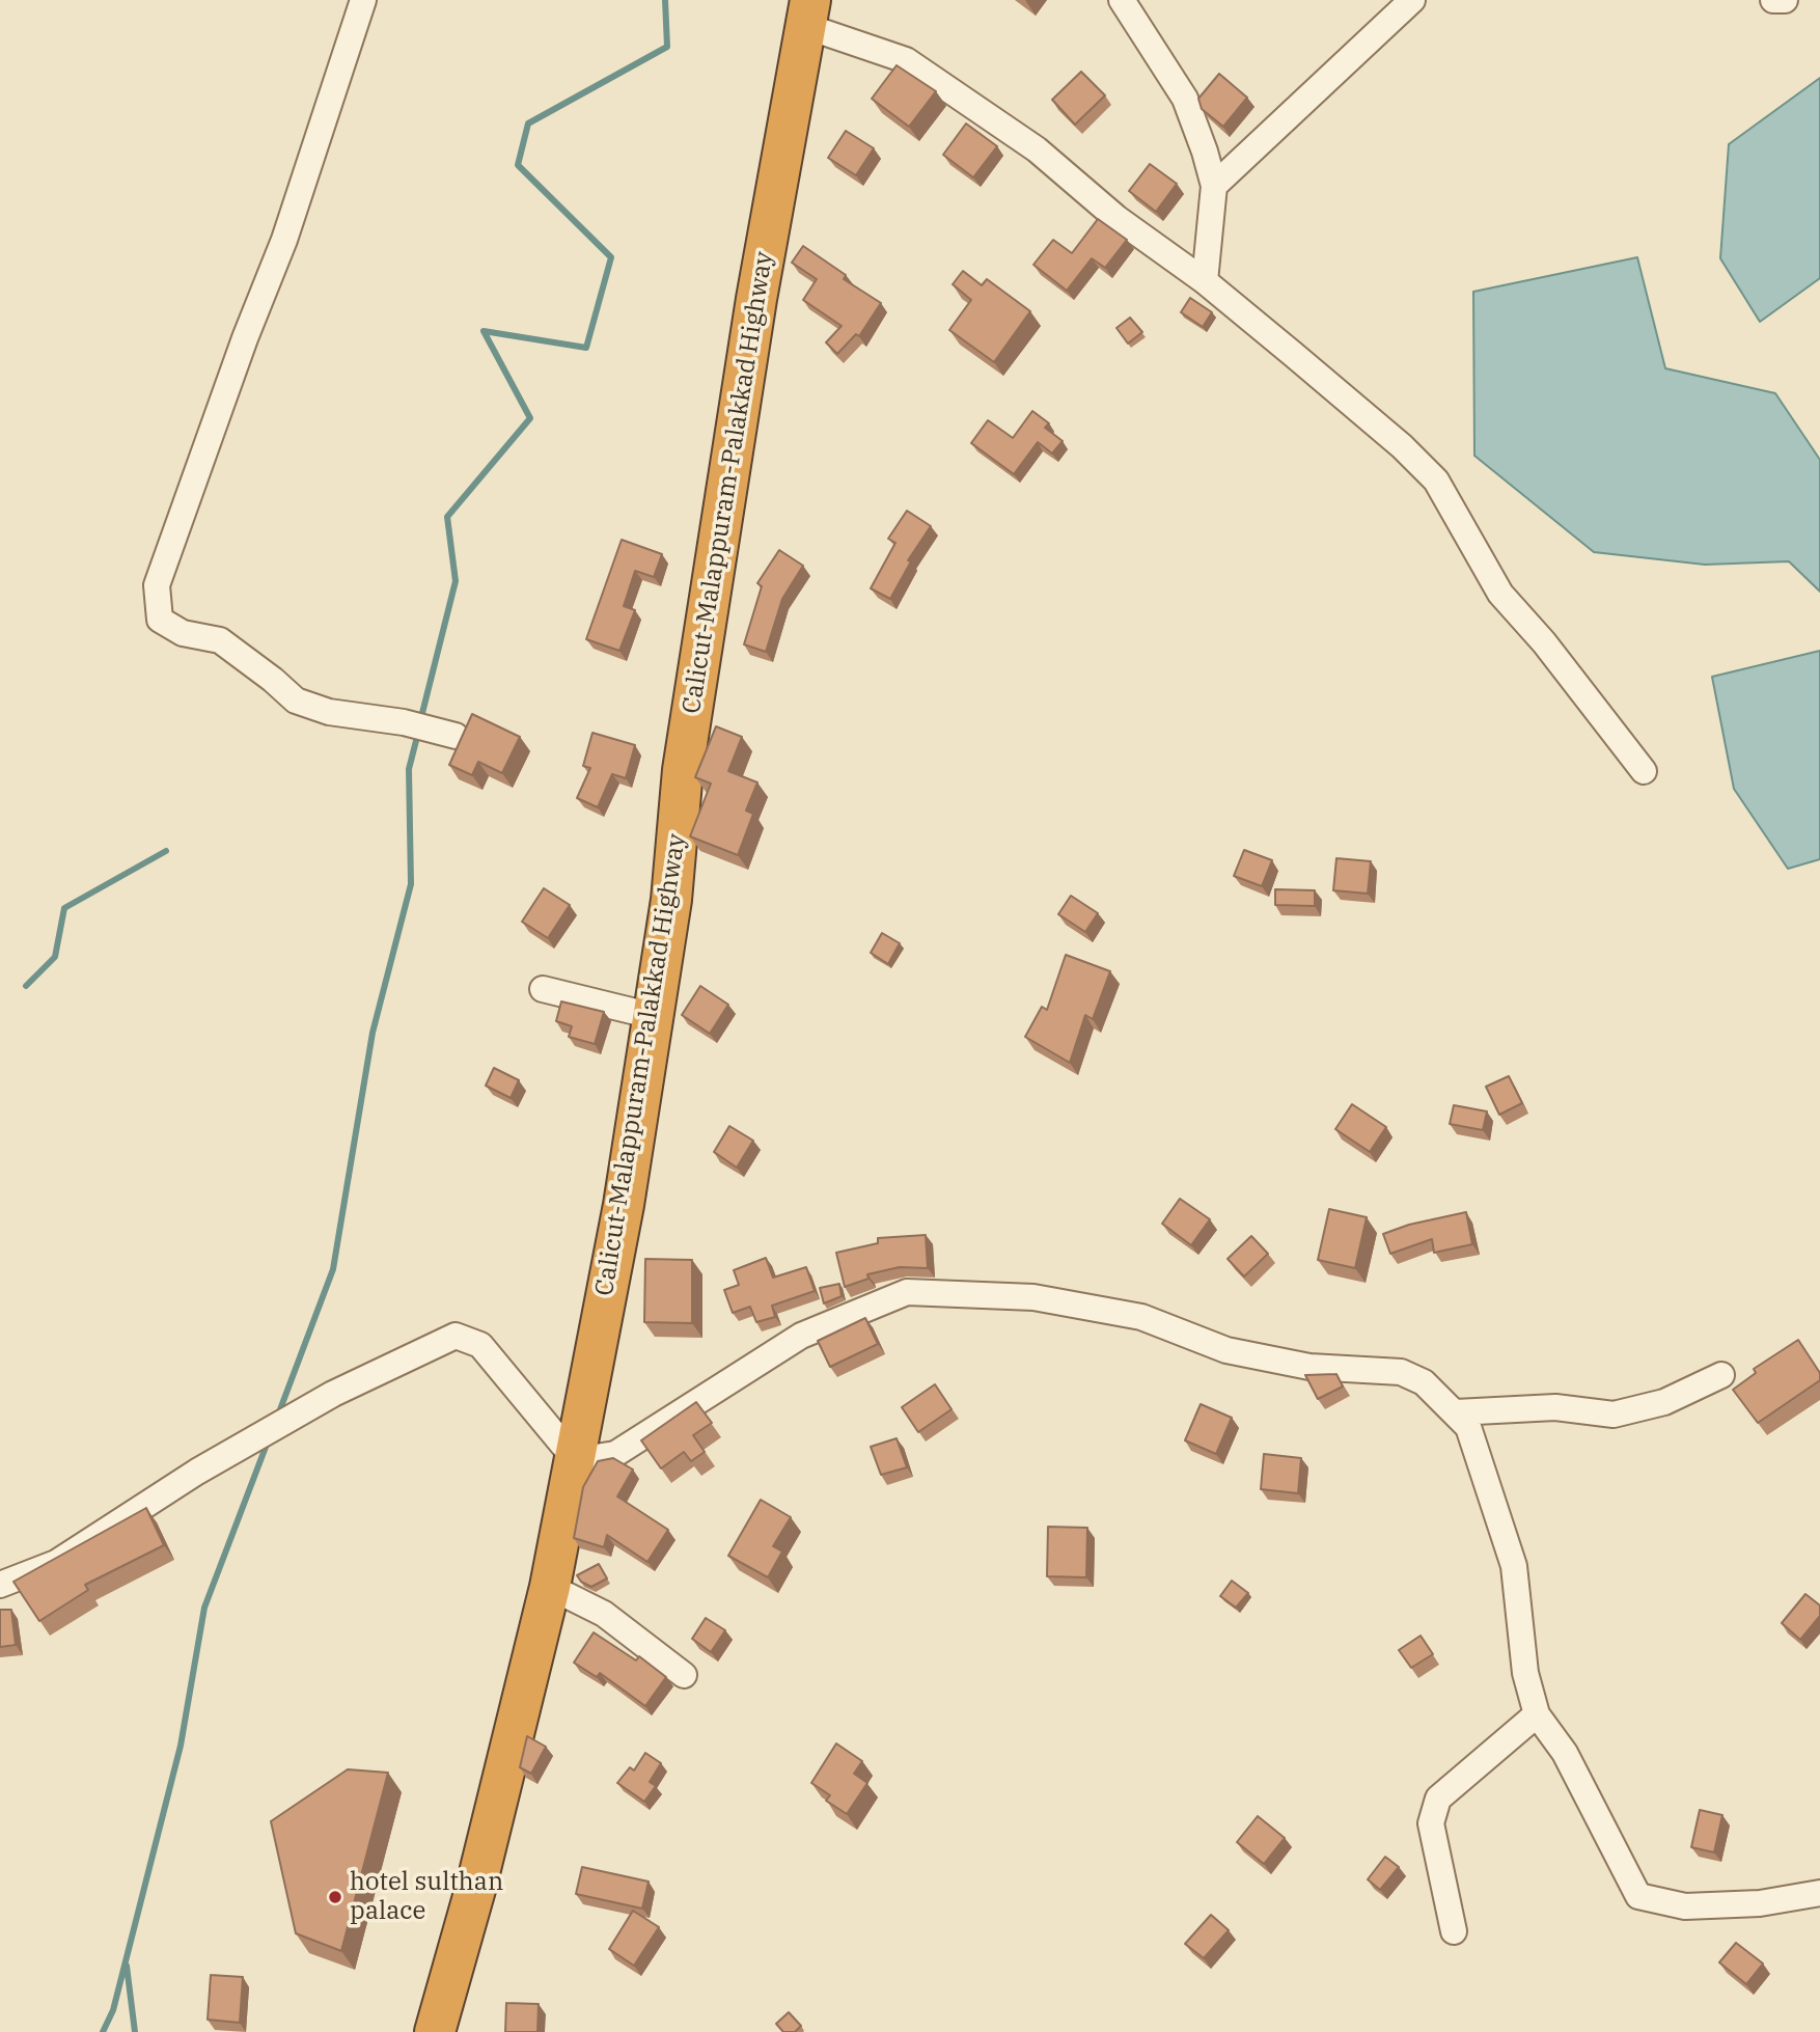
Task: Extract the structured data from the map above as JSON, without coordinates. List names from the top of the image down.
{
  "streets": {
    "highway": ["Calicut-Malappuram-Palakkad Highway"]
  },
  "places": ["hotel sulthan palace"]
}
